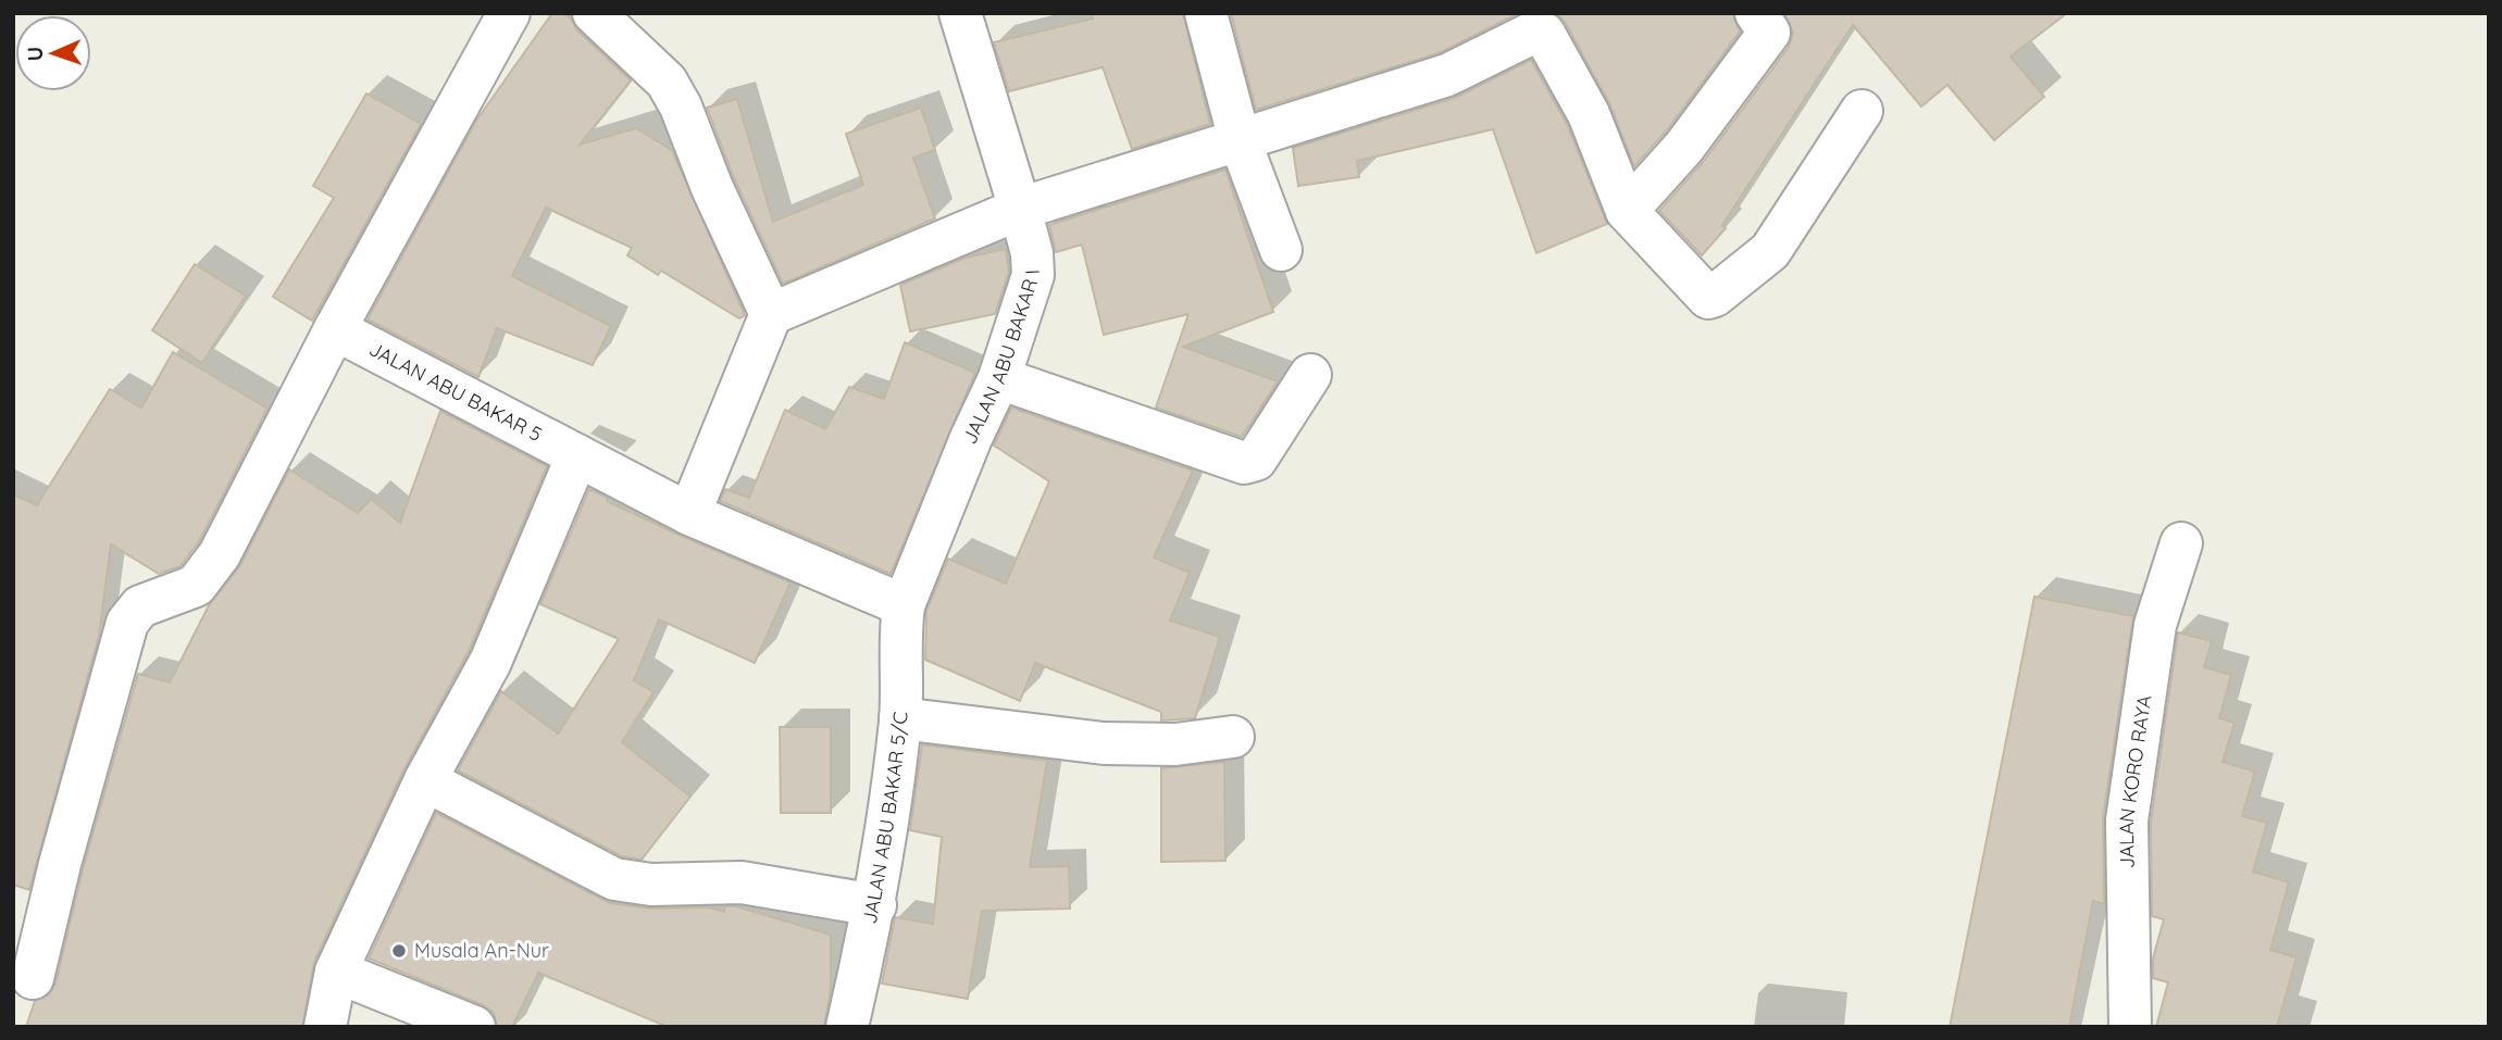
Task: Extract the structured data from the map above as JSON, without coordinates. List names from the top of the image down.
{
  "streets": {
    "street": [
      "JALAN ABU BAKAR I",
      "JALAN ABU BAKAR 5",
      "JALAN KORO RAYA",
      "JALAN ABU BAKAR 5/C"
    ]
  },
  "crossings": [
    ["JALAN ABU BAKAR I", "JALAN ABU BAKAR 5"],
    ["JALAN ABU BAKAR I", "JALAN ABU BAKAR 5/C"],
    ["JALAN ABU BAKAR 5", "JALAN ABU BAKAR 5/C"]
  ],
  "places": ["Musala An-Nur"],
  "north": "left"
}
